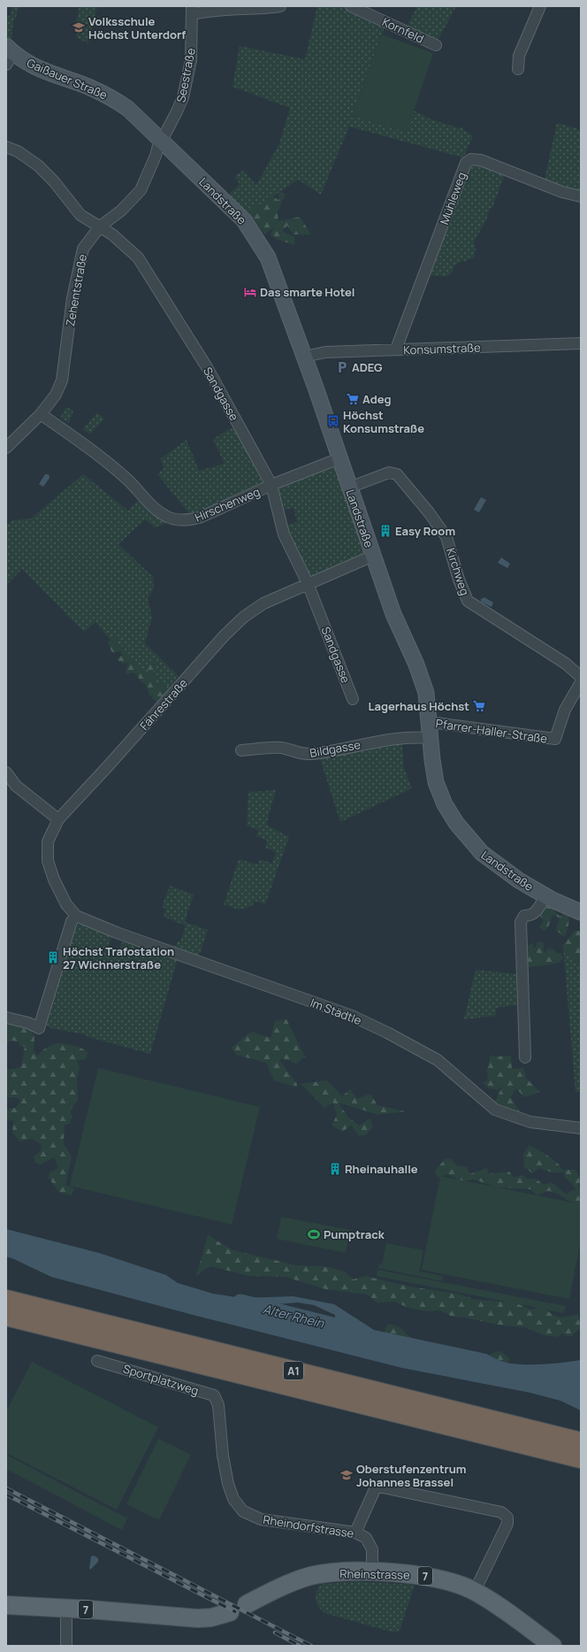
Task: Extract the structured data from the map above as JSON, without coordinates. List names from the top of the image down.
{
  "streets": {
    "highway": ["A1"],
    "main road": [
      "Gaißauer Straße",
      "Landstraße",
      "Rheinstrasse",
      "7"
    ],
    "street": [
      "Kornfeld",
      "Seestraße",
      "Mühleweg",
      "Zehentstraße",
      "Konsumstraße",
      "Sandgasse",
      "Hirschenweg",
      "Kirchweg",
      "Fährestraße",
      "Pfarrer-Haller-Straße",
      "Bildgasse",
      "Im Städtle",
      "Sportplatzweg",
      "Rheindorfstrasse"
    ]
  },
  "crossings": [
    ["Seestraße", "Gaißauer Straße"],
    ["Seestraße", "Landstraße"],
    ["Seestraße", "Zehentstraße"],
    ["Gaißauer Straße", "Landstraße"],
    ["Gaißauer Straße", "Zehentstraße"],
    ["Mühleweg", "Konsumstraße"],
    ["Landstraße", "Zehentstraße"],
    ["Landstraße", "Konsumstraße"],
    ["Landstraße", "Hirschenweg"],
    ["Landstraße", "Kirchweg"],
    ["Landstraße", "Fährestraße"],
    ["Landstraße", "Pfarrer-Haller-Straße"],
    ["Landstraße", "Bildgasse"],
    ["Zehentstraße", "Sandgasse"],
    ["Zehentstraße", "Hirschenweg"],
    ["Sandgasse", "Hirschenweg"],
    ["Sandgasse", "Fährestraße"],
    ["Fährestraße", "Im Städtle"],
    ["Sportplatzweg", "Rheindorfstrasse"],
    ["Rheindorfstrasse", "Rheinstrasse"]
  ],
  "water": ["Alter Rhein"],
  "places": {
    "school or university": ["Volksschule Höchst Unterdorf", "Oberstufenzentrum Johannes Brassel"],
    "hotel": ["Das smarte Hotel"],
    "parking": ["ADEG"],
    "supermarket": ["Adeg", "Lagerhaus Höchst"],
    "bus stop": ["Höchst Konsumstraße"],
    "building": ["Easy Room", "Höchst Trafostation 27 Wichnerstraße", "Rheinauhalle"],
    "sports": ["Pumptrack"]
  }
}
